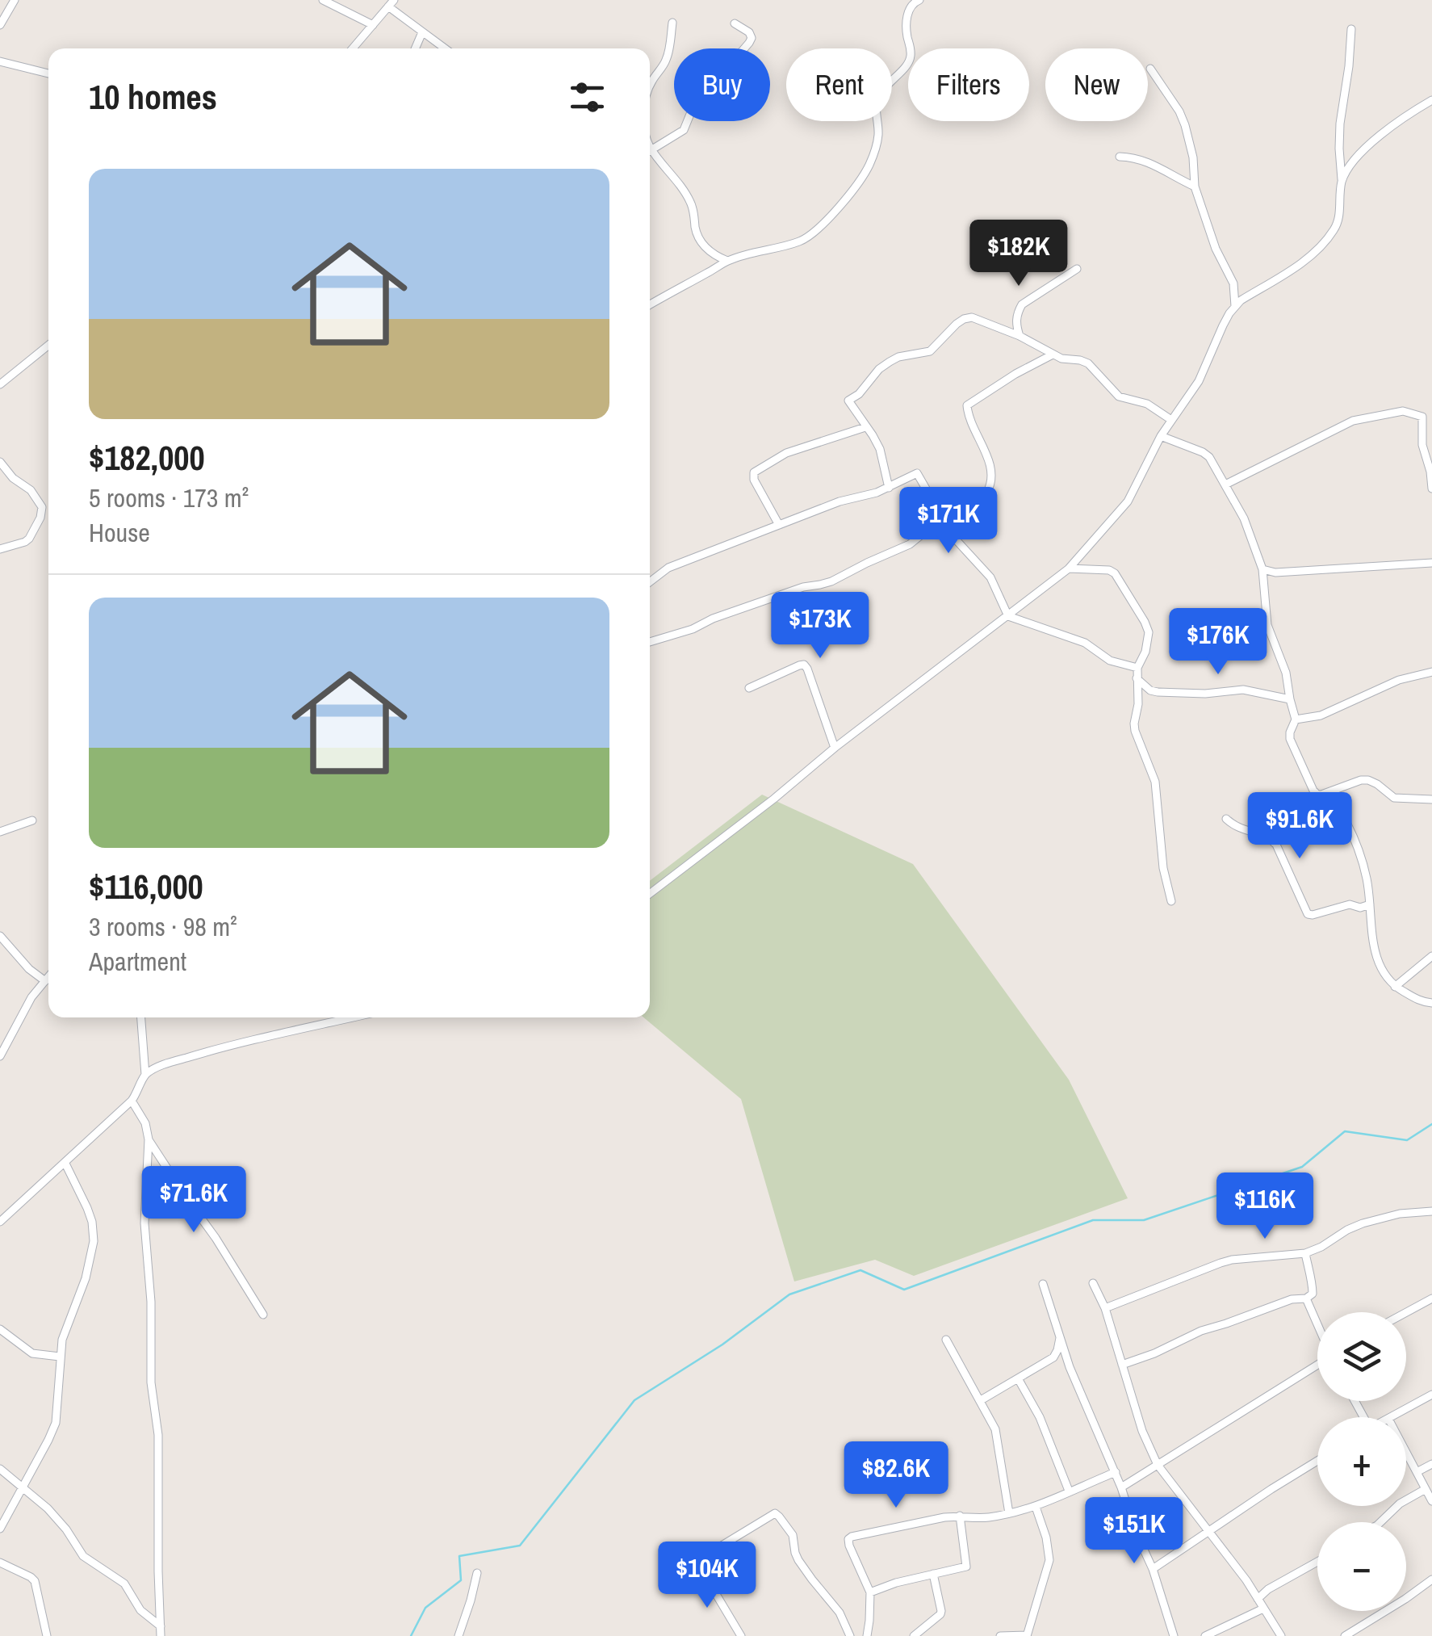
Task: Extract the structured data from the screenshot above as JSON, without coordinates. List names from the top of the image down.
{
  "page": {
    "chip": [
      "Buy",
      "Rent",
      "Filters",
      "New"
    ],
    "heading": "10 homes",
    "list": [
      {
        "name": "$182,000",
        "note": "5 rooms · 173 m² · House"
      },
      {
        "name": "$116,000",
        "note": "3 rooms · 98 m² · Apartment"
      }
    ],
    "price": [
      "$182K",
      "$171K",
      "$173K",
      "$176K",
      "$91.6K",
      "$71.6K",
      "$116K",
      "$82.6K",
      "$151K",
      "$104K"
    ],
    "map_buttons": ["+", "−"]
  }
}
